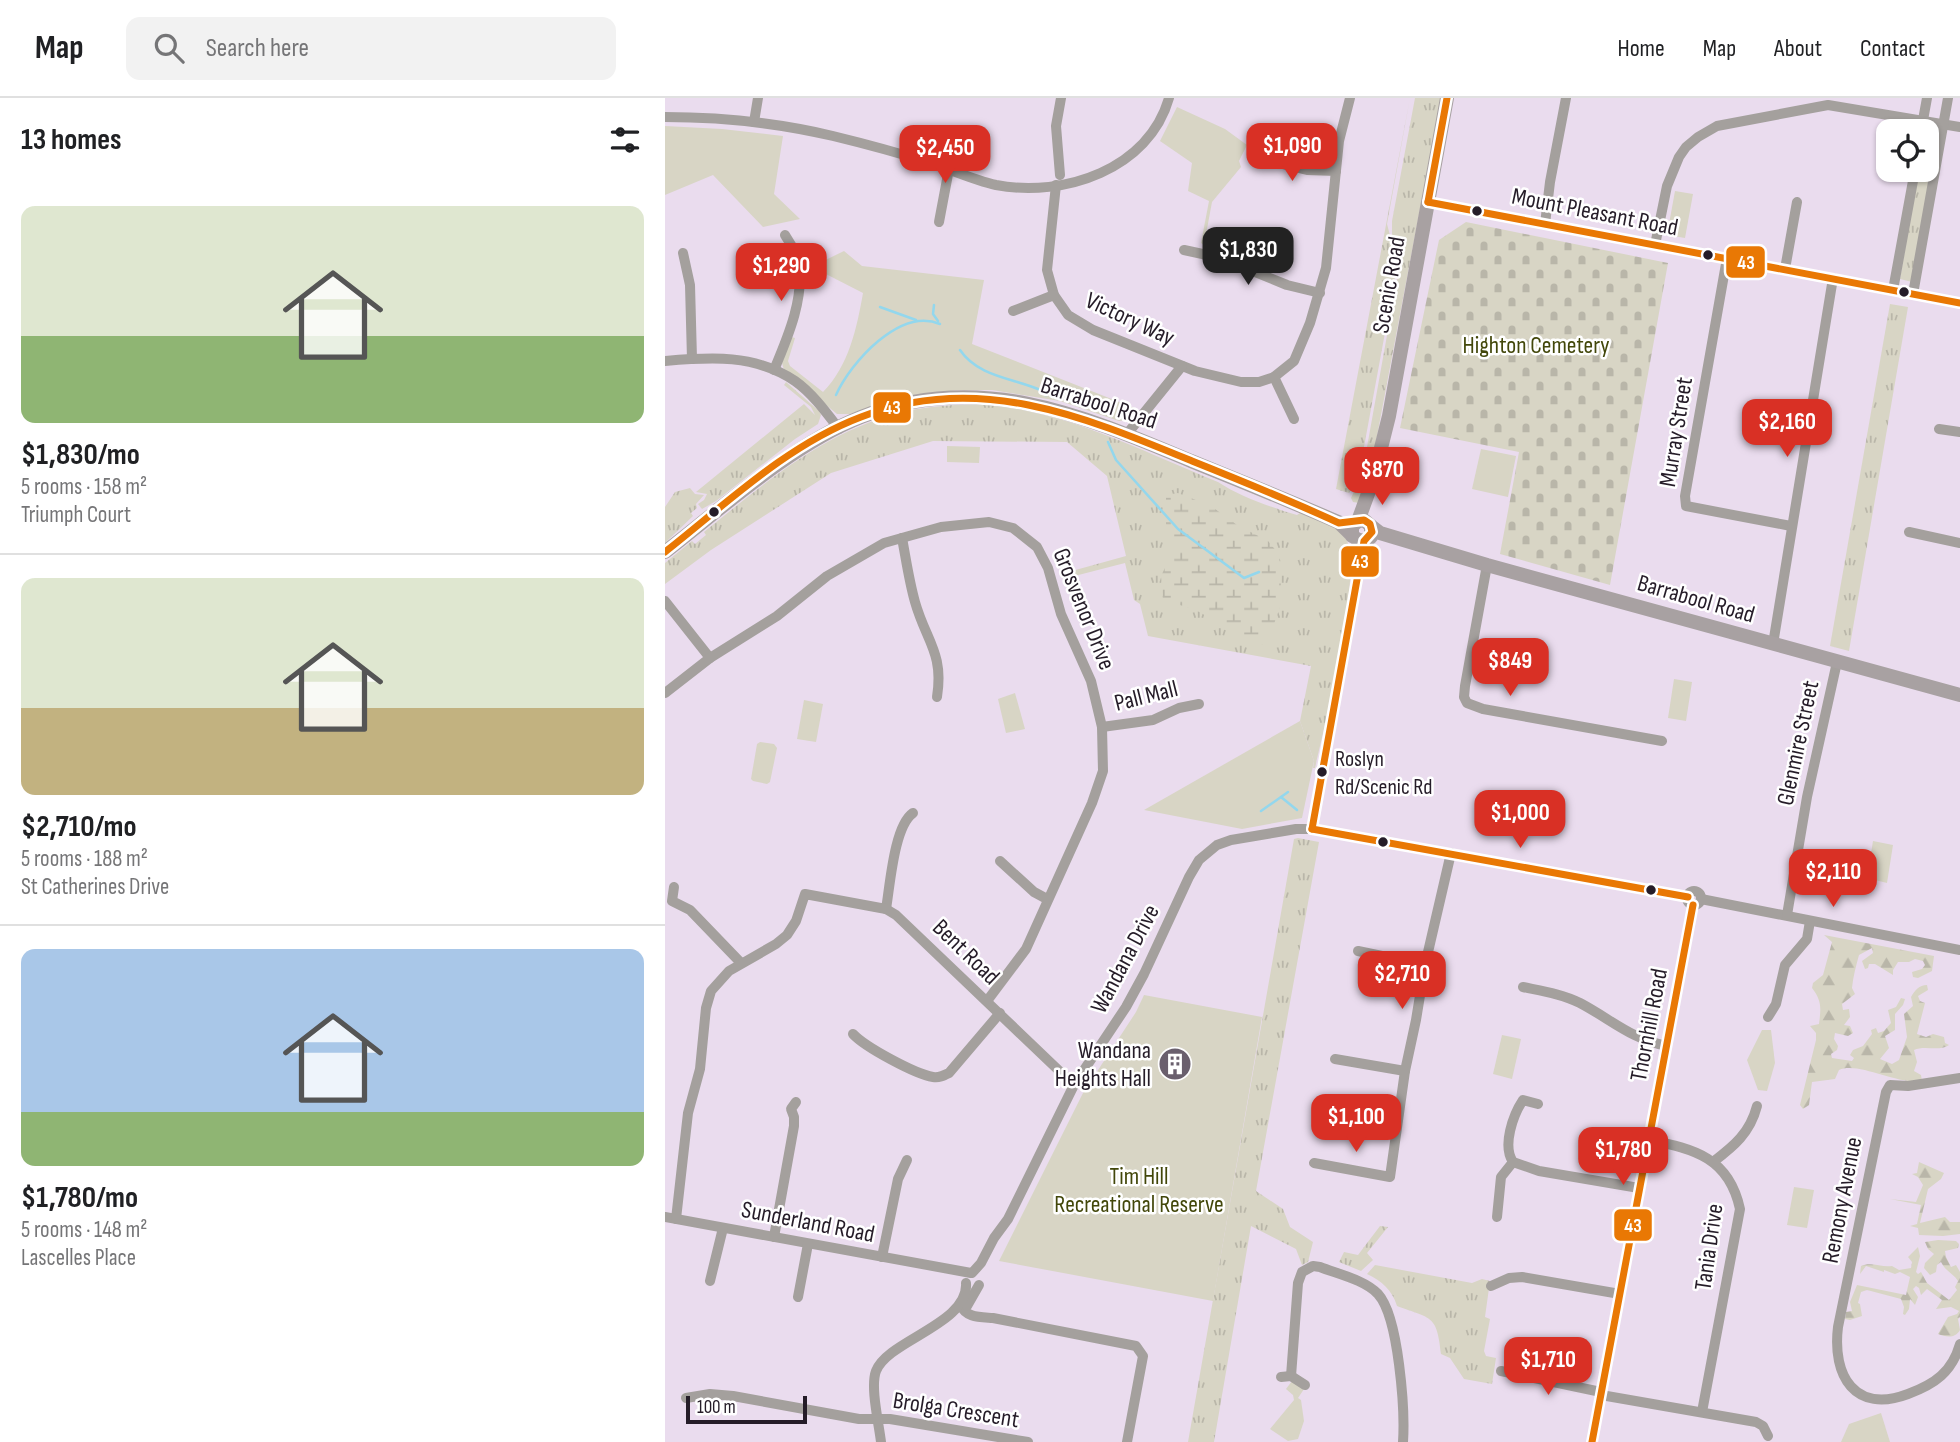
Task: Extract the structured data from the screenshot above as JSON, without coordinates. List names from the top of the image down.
{
  "streets": {
    "main road": ["Scenic Road", "Barrabool Road"],
    "street": [
      "Mount Pleasant Road",
      "Victory Way",
      "Murray Street",
      "Grosvenor Drive",
      "Pall Mall",
      "Glenmire Street",
      "Bent Road",
      "Wandana Drive",
      "Thornhill Road",
      "Remony Avenue",
      "Sunderland Road",
      "Tania Drive",
      "Brolga Crescent"
    ]
  },
  "crossings": [
    ["Mount Pleasant Road", "Scenic Road"],
    ["Mount Pleasant Road", "Murray Street"],
    ["Scenic Road", "Barrabool Road"],
    ["Scenic Road", "Wandana Drive"],
    ["Victory Way", "Barrabool Road"],
    ["Barrabool Road", "Glenmire Street"],
    ["Grosvenor Drive", "Pall Mall"],
    ["Grosvenor Drive", "Bent Road"],
    ["Glenmire Street", "Wandana Drive"],
    ["Bent Road", "Wandana Drive"],
    ["Wandana Drive", "Thornhill Road"],
    ["Wandana Drive", "Sunderland Road"],
    ["Wandana Drive", "Brolga Crescent"],
    ["Thornhill Road", "Tania Drive"]
  ],
  "parks": ["Highton Cemetery", "Tim Hill Recreational Reserve"],
  "places": {
    "other": ["Roslyn Rd/Scenic Rd"],
    "building": ["Wandana Heights Hall"]
  },
  "lines": ["transit line 43"],
  "scale_bar": "100 m",
  "page": {
    "header": "Map",
    "search": "Search here",
    "nav": [
      "Home",
      "Map",
      "About",
      "Contact"
    ],
    "heading": "13 homes",
    "price": [
      "$1,090",
      "$2,450",
      "$1,830",
      "$1,290",
      "$2,160",
      "$870",
      "$849",
      "$1,000",
      "$2,110",
      "$2,710",
      "$1,100",
      "$1,780",
      "$1,710"
    ],
    "list": [
      {
        "name": "$1,830/mo",
        "note": "5 rooms · 158 m² · Triumph Court"
      },
      {
        "name": "$2,710/mo",
        "note": "5 rooms · 188 m² · St Catherines Drive"
      },
      {
        "name": "$1,780/mo",
        "note": "5 rooms · 148 m² · Lascelles Place"
      }
    ],
    "scale": "100 m"
  }
}
